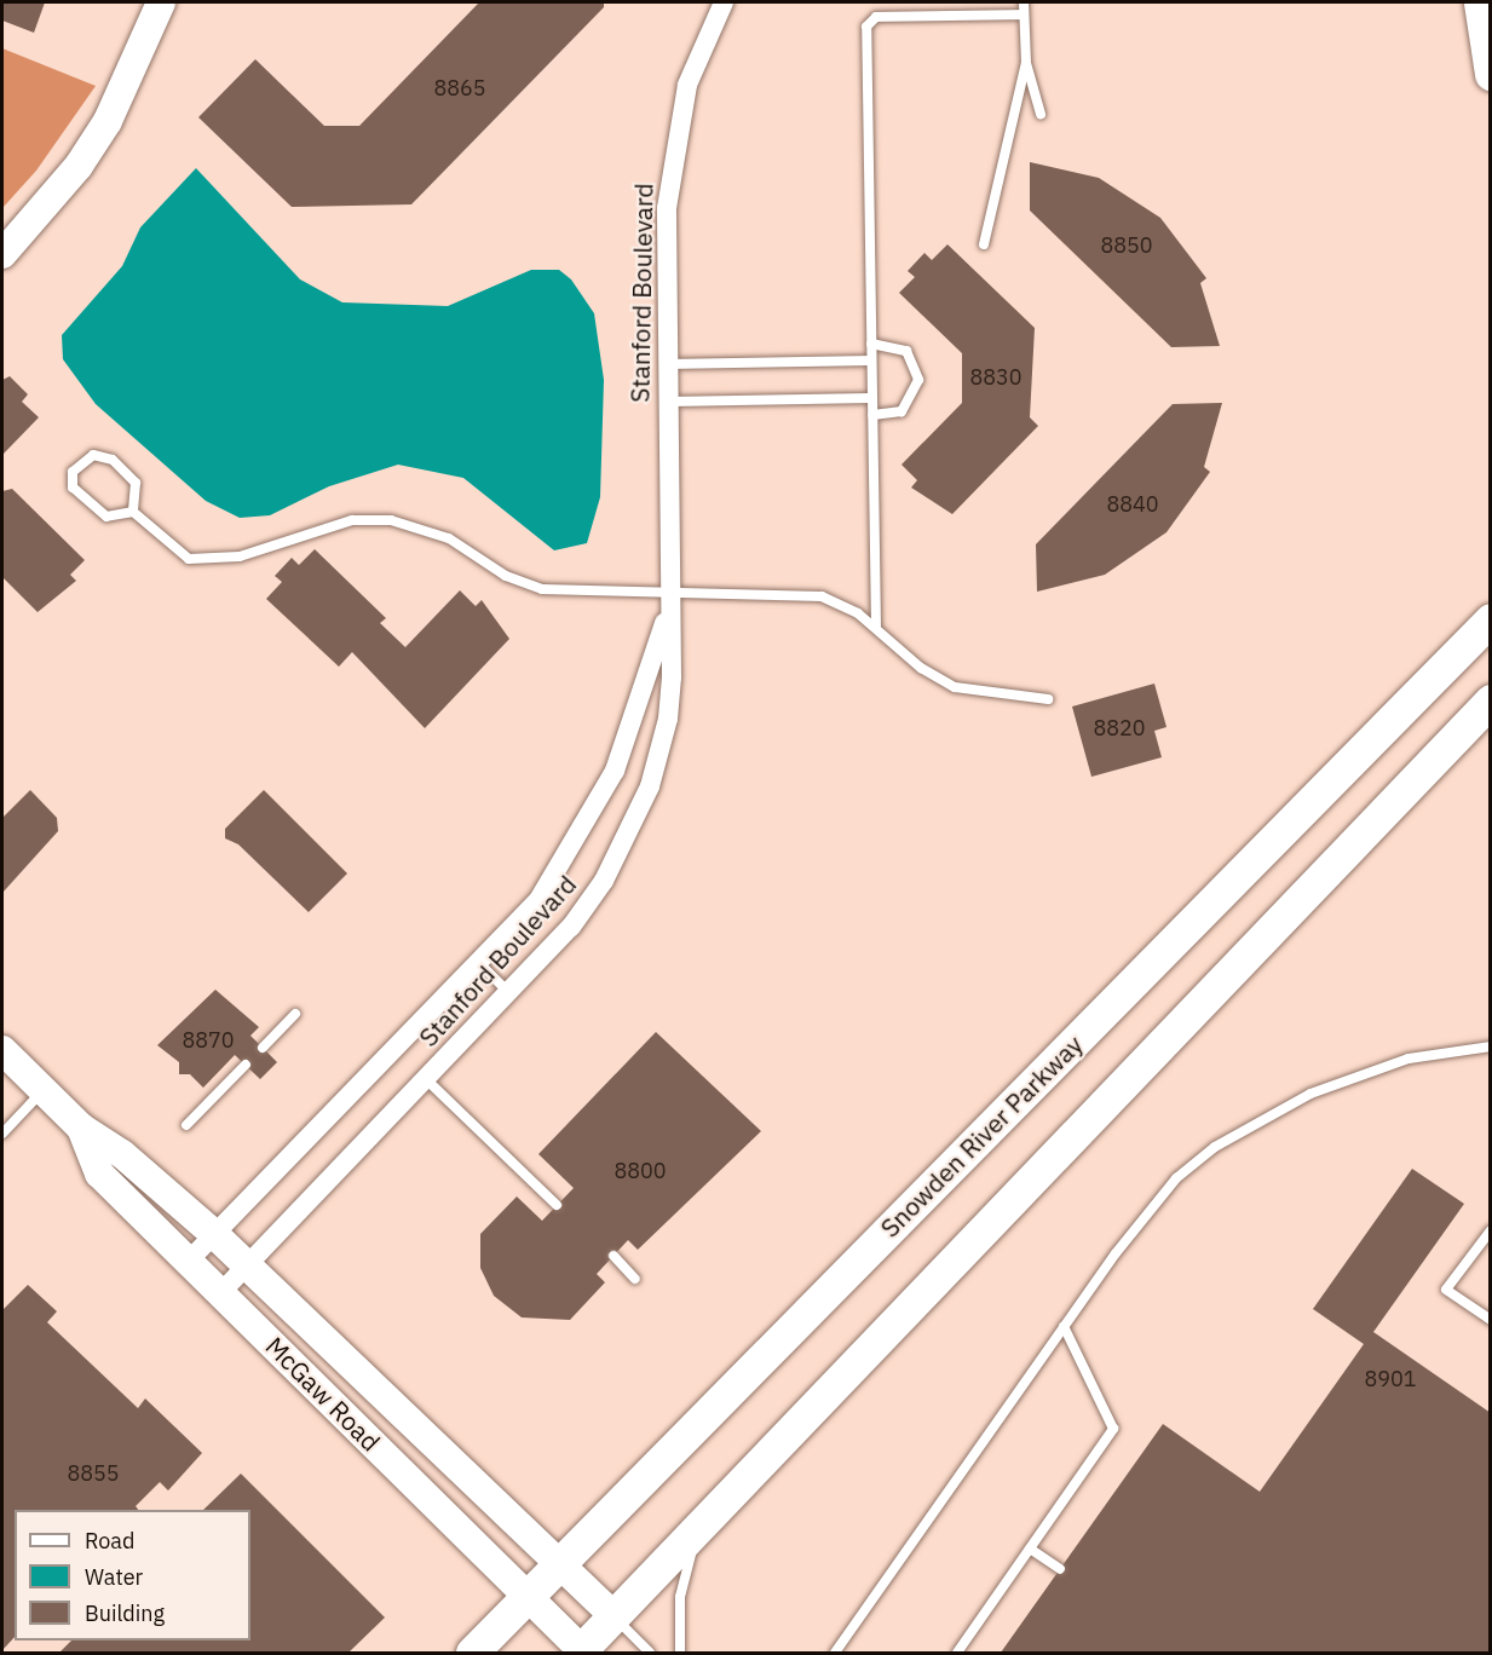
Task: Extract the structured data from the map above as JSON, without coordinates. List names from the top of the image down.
{
  "streets": {
    "main road": ["Snowden River Parkway"],
    "street": ["Stanford Boulevard", "McGaw Road"]
  },
  "crossings": [
    ["Stanford Boulevard", "McGaw Road"],
    ["Snowden River Parkway", "McGaw Road"]
  ],
  "house_numbers": [
    "8865",
    "8850",
    "8830",
    "8840",
    "8820",
    "8870",
    "8800",
    "8901",
    "8855"
  ],
  "legend": ["Road", "Water", "Building"]
}
